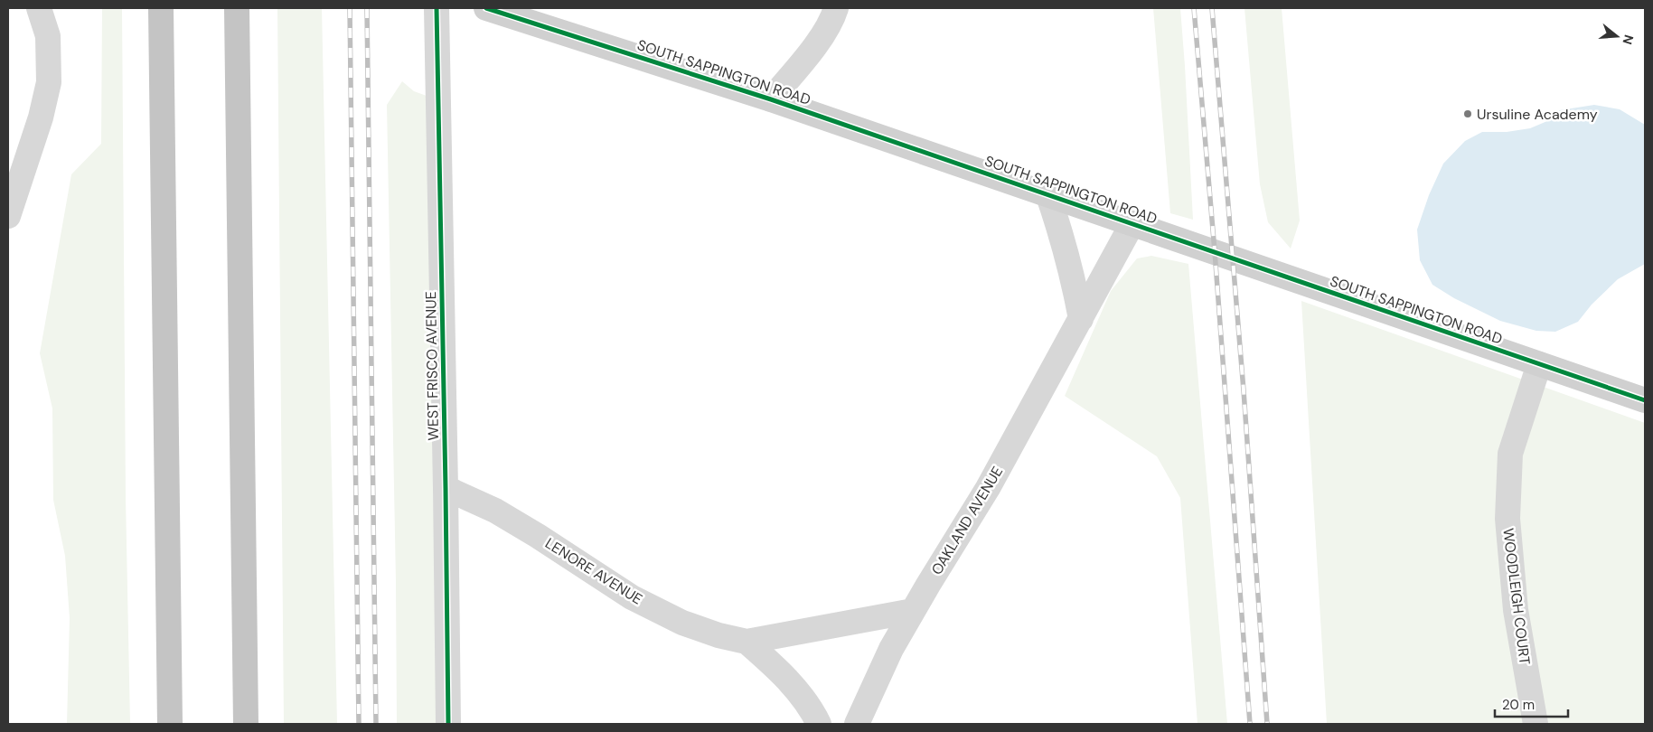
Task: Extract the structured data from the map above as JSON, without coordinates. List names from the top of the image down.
{
  "streets": {
    "street": [
      "SOUTH SAPPINGTON ROAD",
      "WEST FRISCO AVENUE",
      "OAKLAND AVENUE",
      "LENORE AVENUE",
      "WOODLEIGH COURT"
    ]
  },
  "crossings": [
    ["SOUTH SAPPINGTON ROAD", "OAKLAND AVENUE"],
    ["SOUTH SAPPINGTON ROAD", "WOODLEIGH COURT"],
    ["WEST FRISCO AVENUE", "LENORE AVENUE"],
    ["OAKLAND AVENUE", "LENORE AVENUE"]
  ],
  "places": ["Ursuline Academy"],
  "scale_bar": "20 m",
  "north": "right"
}
